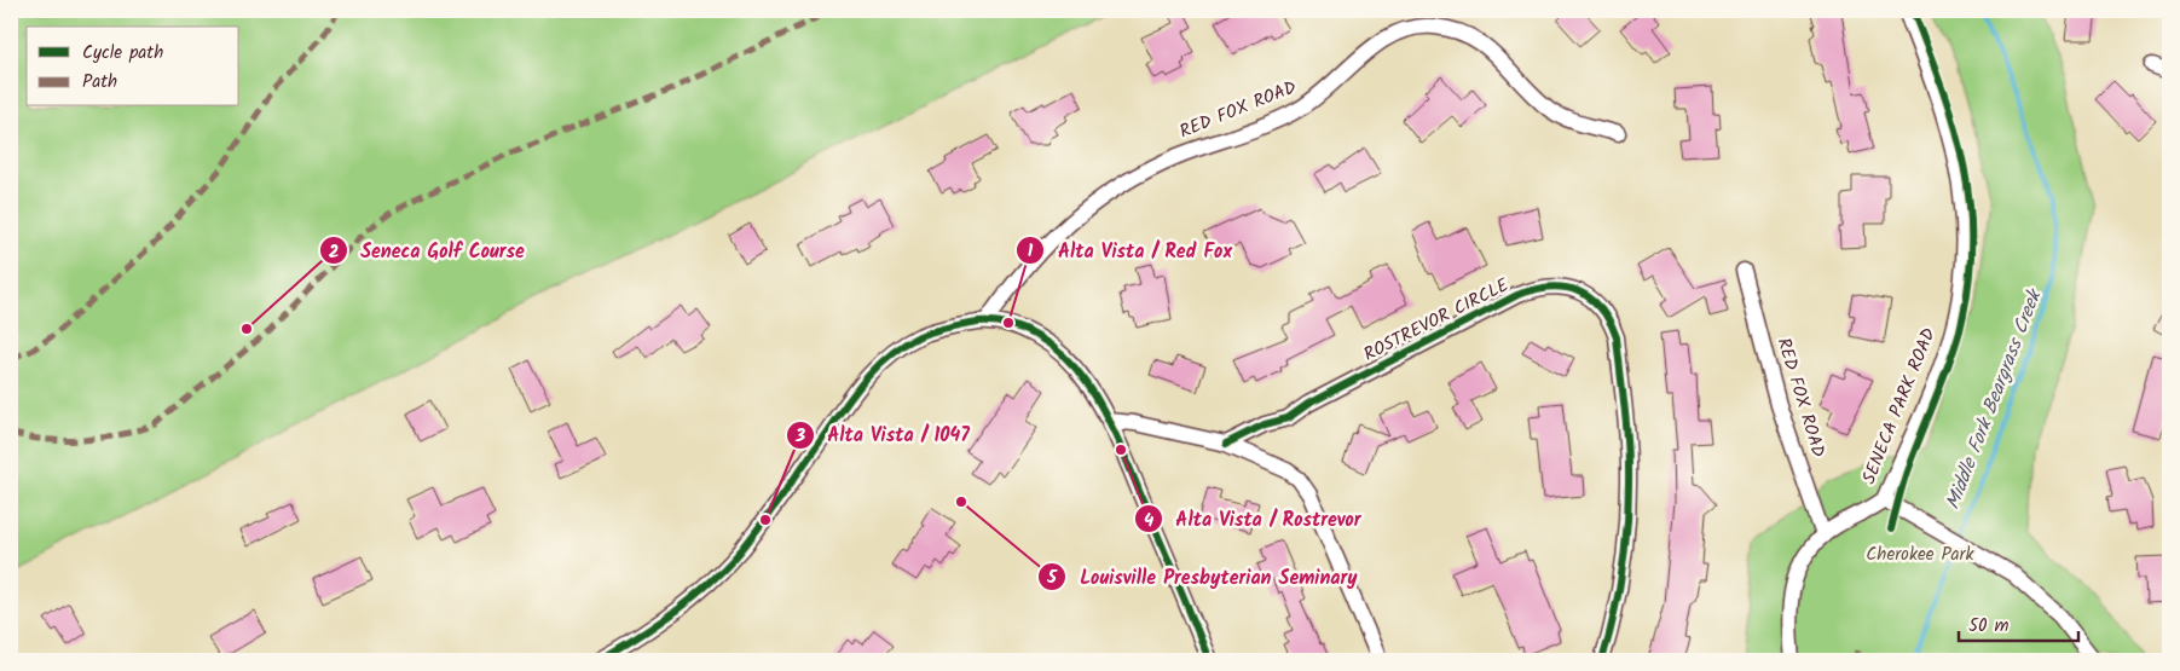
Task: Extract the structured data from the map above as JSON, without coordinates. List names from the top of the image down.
{
  "streets": {
    "street": ["RED FOX ROAD", "ROSTREVOR CIRCLE", "SENECA PARK ROAD"]
  },
  "water": ["Middle Fork Beargrass Creek"],
  "parks": ["Cherokee Park"],
  "places": [
    "Alta Vista / Red Fox",
    "Seneca Golf Course",
    "Alta Vista / Rostrevor",
    "Louisville Presbyterian Seminary",
    "Alta Vista / 1047"
  ],
  "legend": ["Cycle path", "Path"],
  "scale_bar": "50 m"
}
